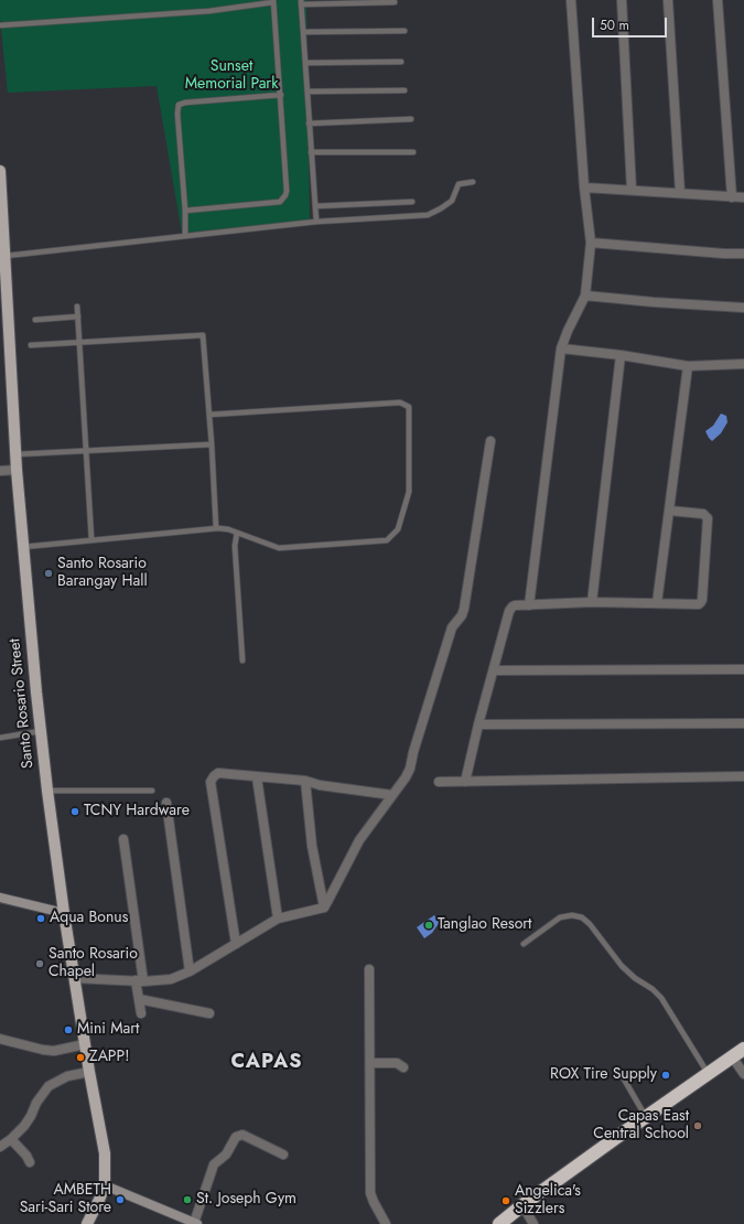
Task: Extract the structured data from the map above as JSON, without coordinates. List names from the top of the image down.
{
  "streets": {
    "main road": ["Santo Rosario Street"]
  },
  "districts": ["CAPAS"],
  "parks": ["Sunset Memorial Park"],
  "places": [
    "Santo Rosario Barangay Hall",
    "TCNY Hardware",
    "Aqua Bonus",
    "Tanglao Resort",
    "Santo Rosario Chapel",
    "Mini Mart",
    "ZAPP!",
    "ROX Tire Supply",
    "Capas East Central School",
    "AMBETH Sari-Sari Store",
    "St. Joseph Gym",
    "Angelica's Sizzlers"
  ],
  "scale_bar": "50 m"
}
